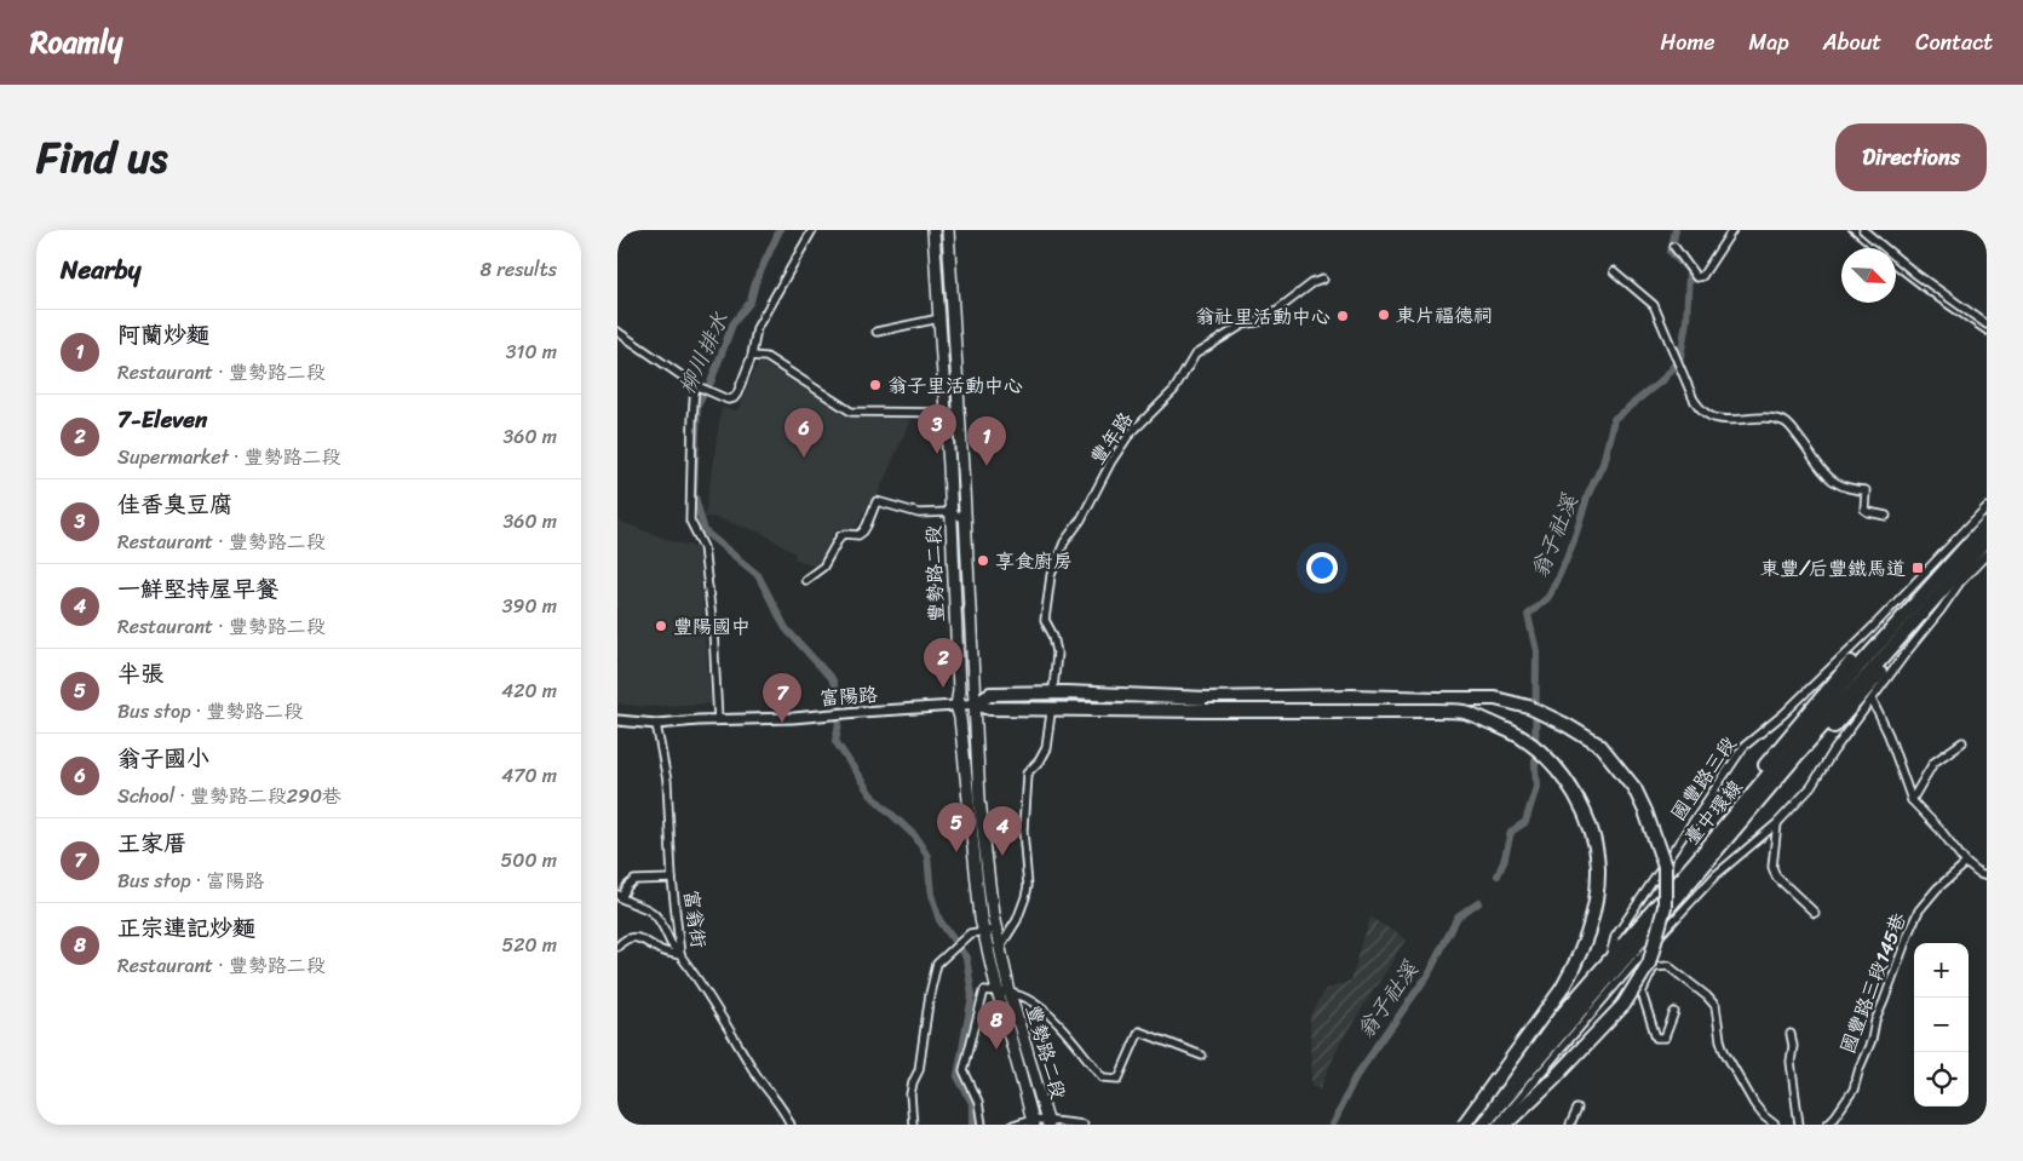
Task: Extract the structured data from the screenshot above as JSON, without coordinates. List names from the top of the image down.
{
  "streets": {
    "highway": ["臺中環線"],
    "main road": ["豐勢路二段"],
    "street": [
      "豐年路",
      "富陽路",
      "國豐路三段",
      "富翁街",
      "國豐路三段145巷"
    ]
  },
  "crossings": [
    ["豐勢路二段", "富陽路"],
    ["富陽路", "富翁街"],
    ["國豐路三段", "臺中環線"]
  ],
  "water": ["柳川排水", "翁子社溪"],
  "places": {
    "other": [
      "東片福德祠",
      "翁社里活動中心",
      "翁子里活動中心",
      "享食廚房",
      "豐陽國中"
    ],
    "transit": ["東豐/后豐鐵馬道"]
  },
  "north": "bottom right",
  "page": {
    "header": "Roamly",
    "nav": [
      "Home",
      "Map",
      "About",
      "Contact"
    ],
    "title": "Find us",
    "buttons": "Directions",
    "heading": ["Nearby", "8 results"],
    "list": [
      {
        "mark": "1",
        "name": "阿蘭炒麵",
        "note": "Restaurant · 豐勢路二段",
        "value": "310 m"
      },
      {
        "mark": "2",
        "name": "7-Eleven",
        "note": "Supermarket · 豐勢路二段",
        "value": "360 m"
      },
      {
        "mark": "3",
        "name": "佳香臭豆腐",
        "note": "Restaurant · 豐勢路二段",
        "value": "360 m"
      },
      {
        "mark": "4",
        "name": "一鮮堅持屋早餐",
        "note": "Restaurant · 豐勢路二段",
        "value": "390 m"
      },
      {
        "mark": "5",
        "name": "半張",
        "note": "Bus stop · 豐勢路二段",
        "value": "420 m"
      },
      {
        "mark": "6",
        "name": "翁子國小",
        "note": "School · 豐勢路二段290巷",
        "value": "470 m"
      },
      {
        "mark": "7",
        "name": "王家厝",
        "note": "Bus stop · 富陽路",
        "value": "500 m"
      },
      {
        "mark": "8",
        "name": "正宗連記炒麵",
        "note": "Restaurant · 豐勢路二段",
        "value": "520 m"
      }
    ],
    "pins": [
      "3",
      "6",
      "1",
      "2",
      "7",
      "5",
      "4",
      "8"
    ],
    "map_buttons": ["+", "−"]
  }
}
